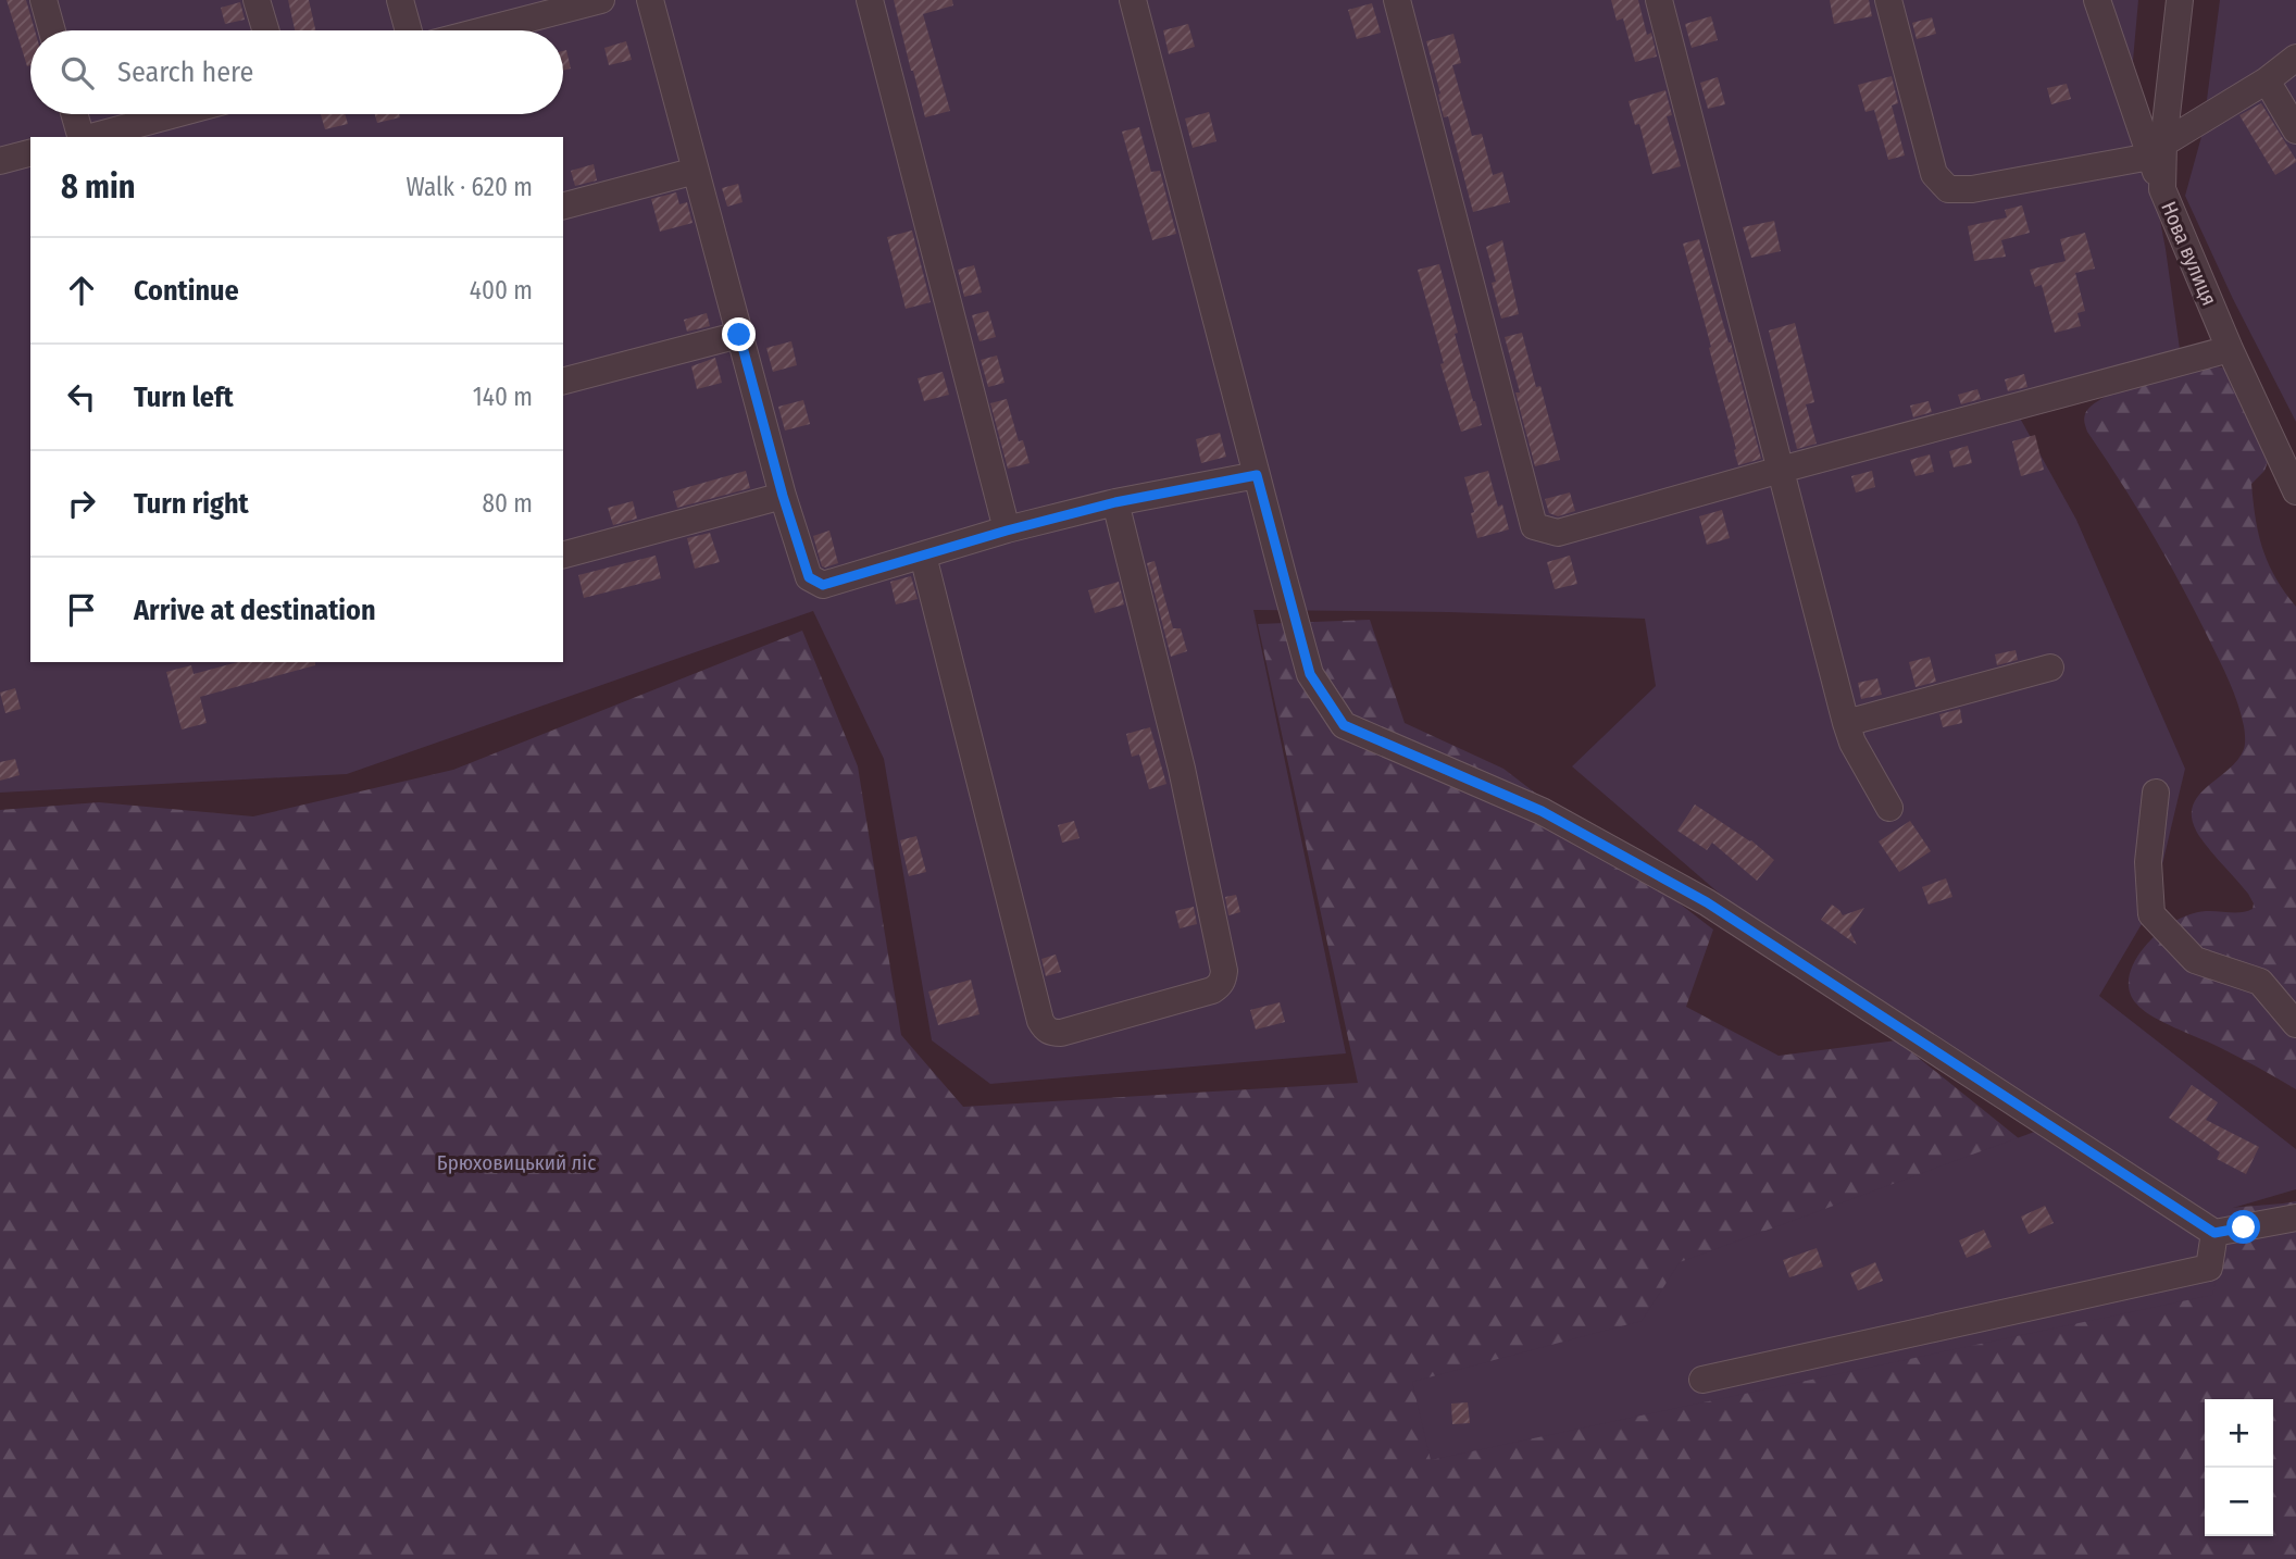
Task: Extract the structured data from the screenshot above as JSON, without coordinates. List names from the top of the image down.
{
  "streets": {
    "street": ["Нова вулиця"]
  },
  "parks": ["Брюховицький ліс"],
  "page": {
    "search": "Search here",
    "heading": ["8 min", "Walk · 620 m"],
    "list": [
      ["Continue", "400 m"],
      ["Turn left", "140 m"],
      ["Turn right", "80 m"],
      "Arrive at destination"
    ],
    "map_buttons": ["+", "−"]
  }
}
